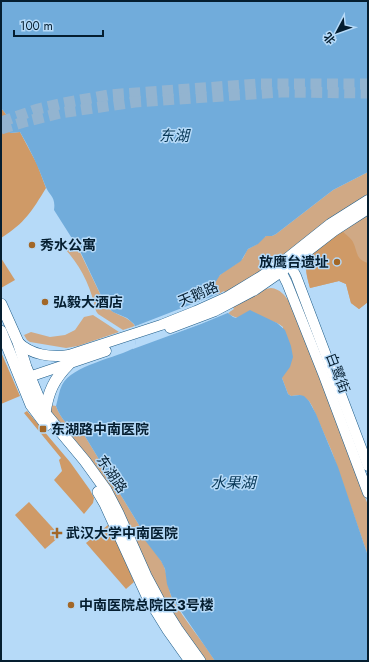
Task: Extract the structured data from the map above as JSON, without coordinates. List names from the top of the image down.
{
  "streets": {
    "main road": ["天鹅路", "白鹭街", "东湖路"]
  },
  "crossings": [
    ["天鹅路", "白鹭街"],
    ["天鹅路", "东湖路"]
  ],
  "water": ["东湖", "水果湖"],
  "places": {
    "other": [
      "秀水公寓",
      "放鹰台遗址",
      "弘毅大酒店",
      "中南医院总院区3号楼"
    ],
    "transit": ["东湖路中南医院"],
    "health": ["武汉大学中南医院"]
  },
  "scale_bar": "100 m",
  "north": "bottom left"
}
